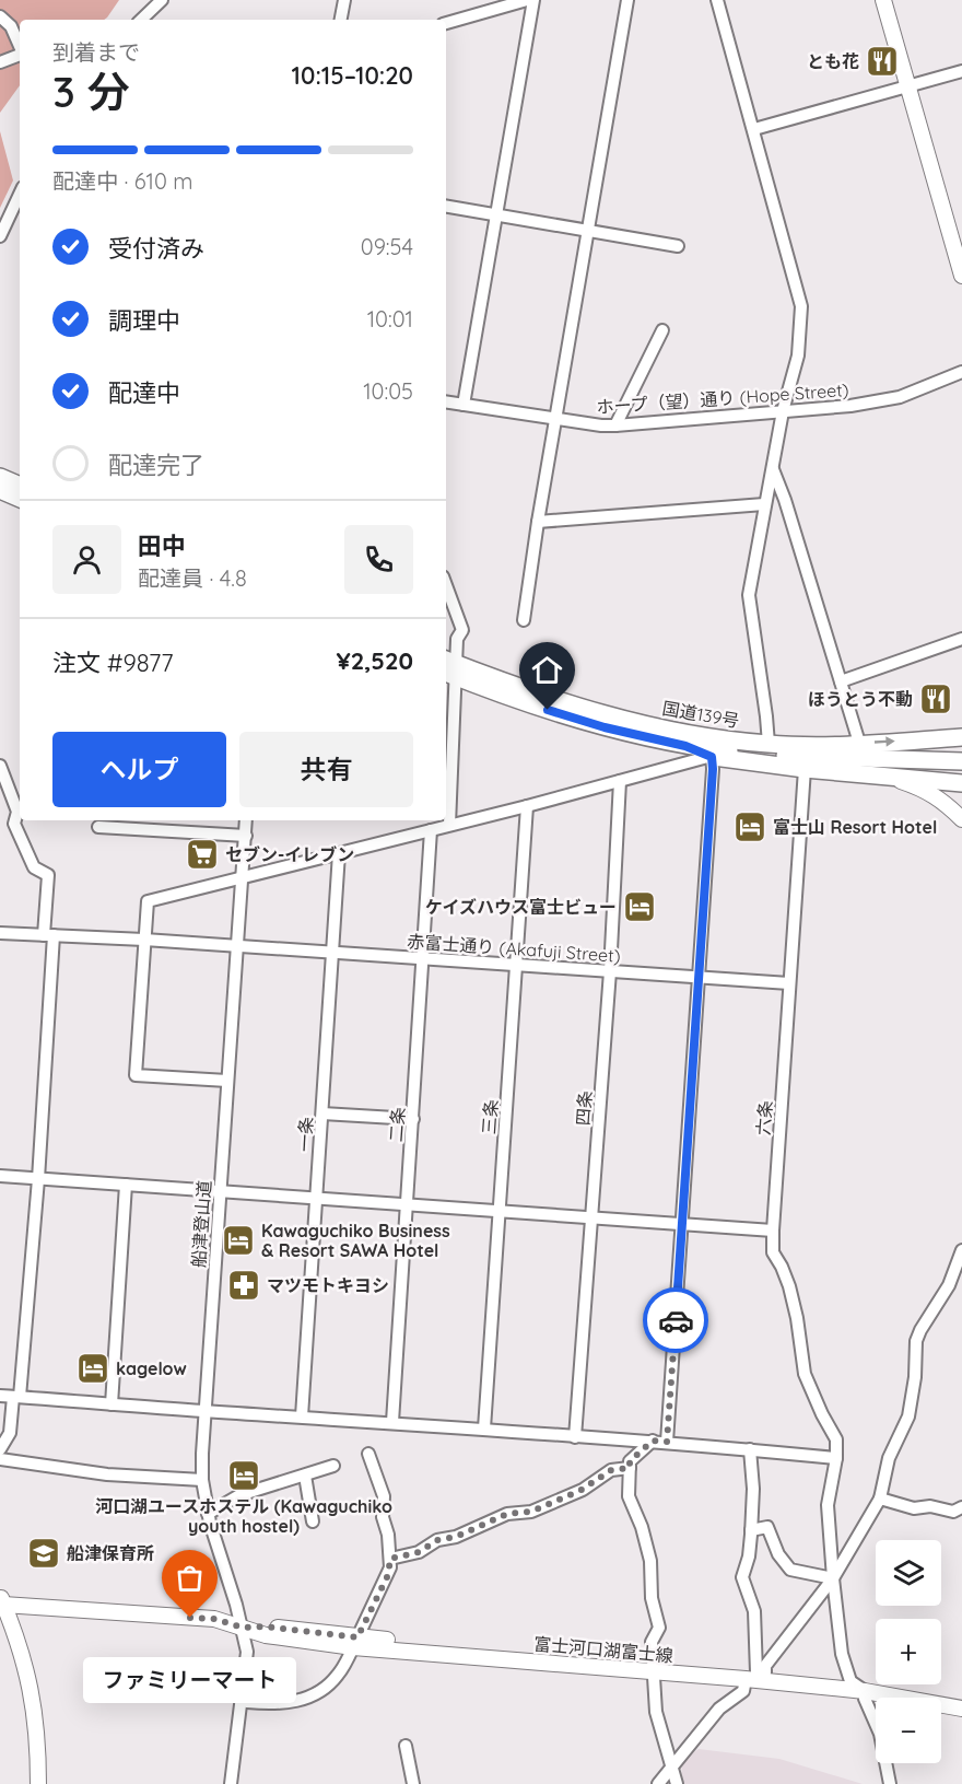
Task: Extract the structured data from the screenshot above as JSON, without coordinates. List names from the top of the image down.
{
  "streets": {
    "highway": ["国道139号"],
    "main road": ["富士河口湖富士線"],
    "street": [
      "ホープ（望）通り (Hope Street)",
      "赤富士通り (Akafuji Street)",
      "四条",
      "三条",
      "六条",
      "二条",
      "一条",
      "船津登山道"
    ]
  },
  "crossings": [
    ["赤富士通り (Akafuji Street)", "四条"],
    ["赤富士通り (Akafuji Street)", "三条"],
    ["赤富士通り (Akafuji Street)", "六条"],
    ["赤富士通り (Akafuji Street)", "二条"],
    ["赤富士通り (Akafuji Street)", "一条"],
    ["赤富士通り (Akafuji Street)", "船津登山道"],
    ["船津登山道", "富士河口湖富士線"]
  ],
  "places": {
    "restaurant": ["とも花", "ほうとう不動"],
    "hotel": [
      "富士山 Resort Hotel",
      "ケイズハウス富士ビュー",
      "Kawaguchiko Business & Resort SAWA Hotel",
      "kagelow",
      "河口湖ユースホステル (Kawaguchiko youth hostel)"
    ],
    "supermarket": ["セブン-イレブン"],
    "pharmacy": ["マツモトキヨシ"],
    "school or university": ["船津保育所"],
    "other": ["ファミリーマート"]
  },
  "page": {
    "heading": ["3 分", "到着まで", "10:15–10:20"],
    "panel": [
      "田中",
      "配達員 · 4.8",
      "注文 #9877",
      "¥2,520"
    ],
    "bar": "配達中 · 610 m",
    "list": [
      ["受付済み", "09:54"],
      ["調理中", "10:01"],
      ["配達中", "10:05"],
      "配達完了"
    ],
    "buttons": ["ヘルプ", "共有"],
    "map_buttons": ["+", "−"],
    "bubble": "ファミリーマート"
  }
}
